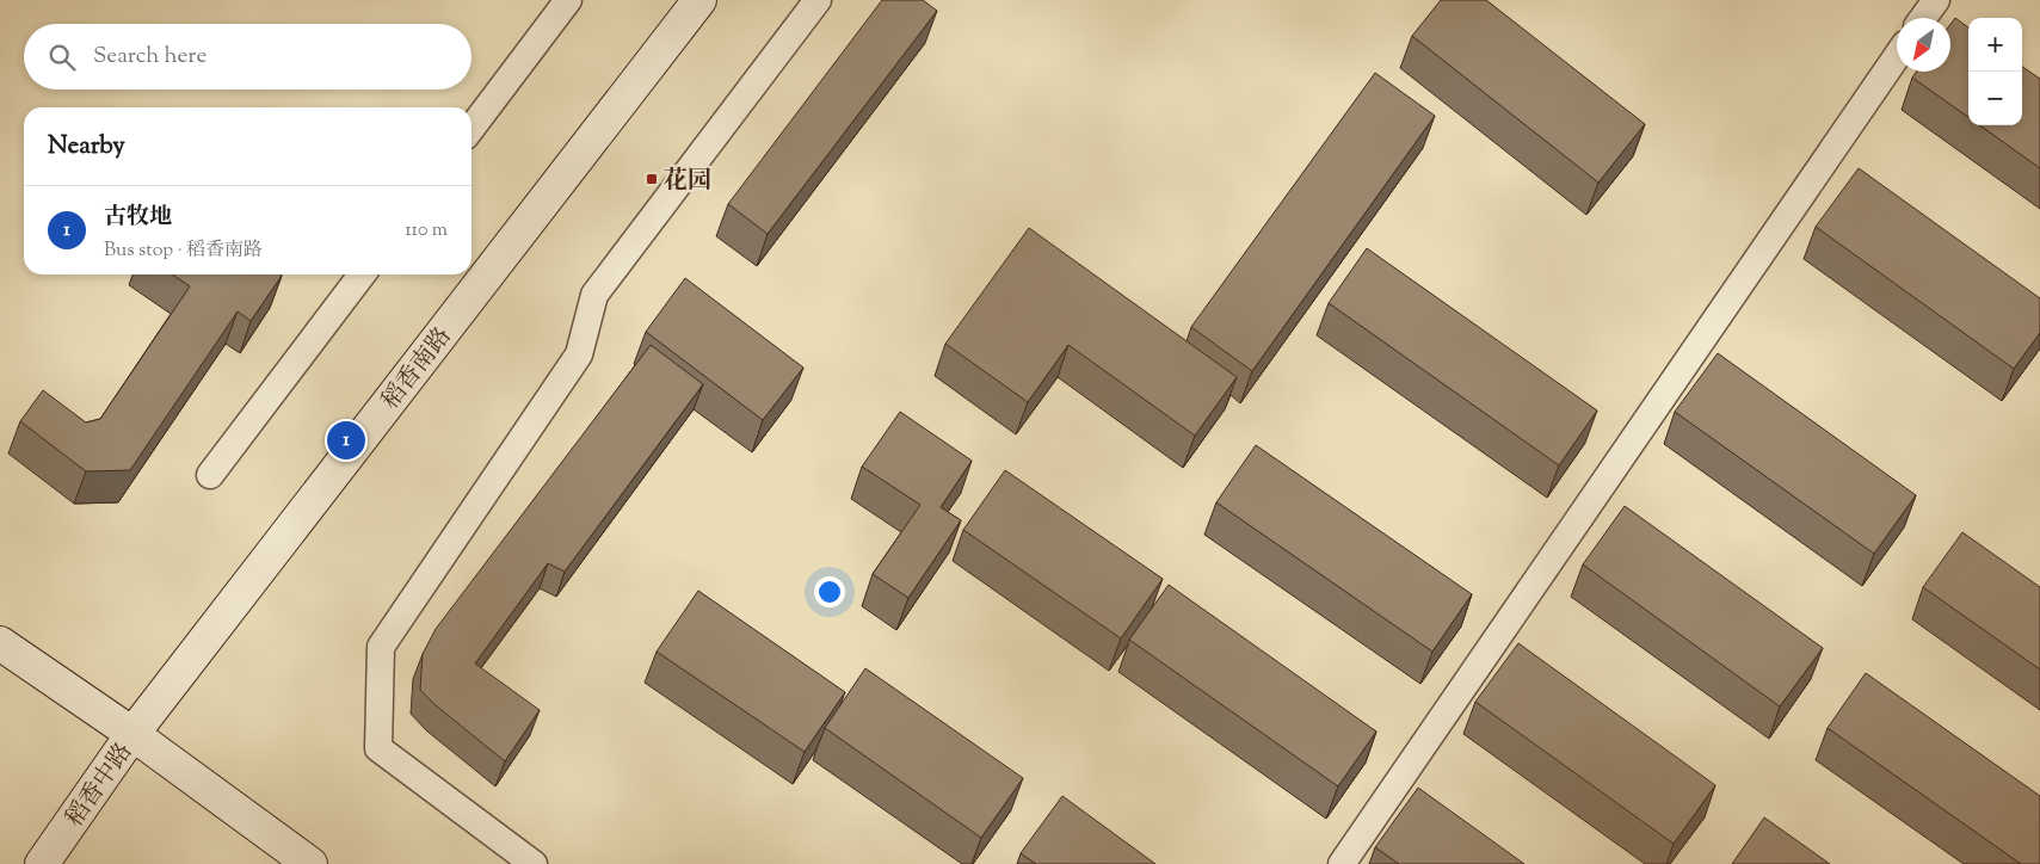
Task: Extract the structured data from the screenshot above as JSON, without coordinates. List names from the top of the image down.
{
  "streets": {
    "main road": ["稻香南路", "稻香中路"]
  },
  "crossings": [
    ["稻香南路", "稻香中路"]
  ],
  "places": {
    "transit": ["花园"]
  },
  "north": "bottom left",
  "page": {
    "map_buttons": ["+", "−"],
    "search": "Search here",
    "heading": "Nearby",
    "list": [
      {
        "mark": "1",
        "name": "古牧地",
        "note": "Bus stop · 稻香南路",
        "value": "110 m"
      }
    ],
    "pins": "1"
  }
}
